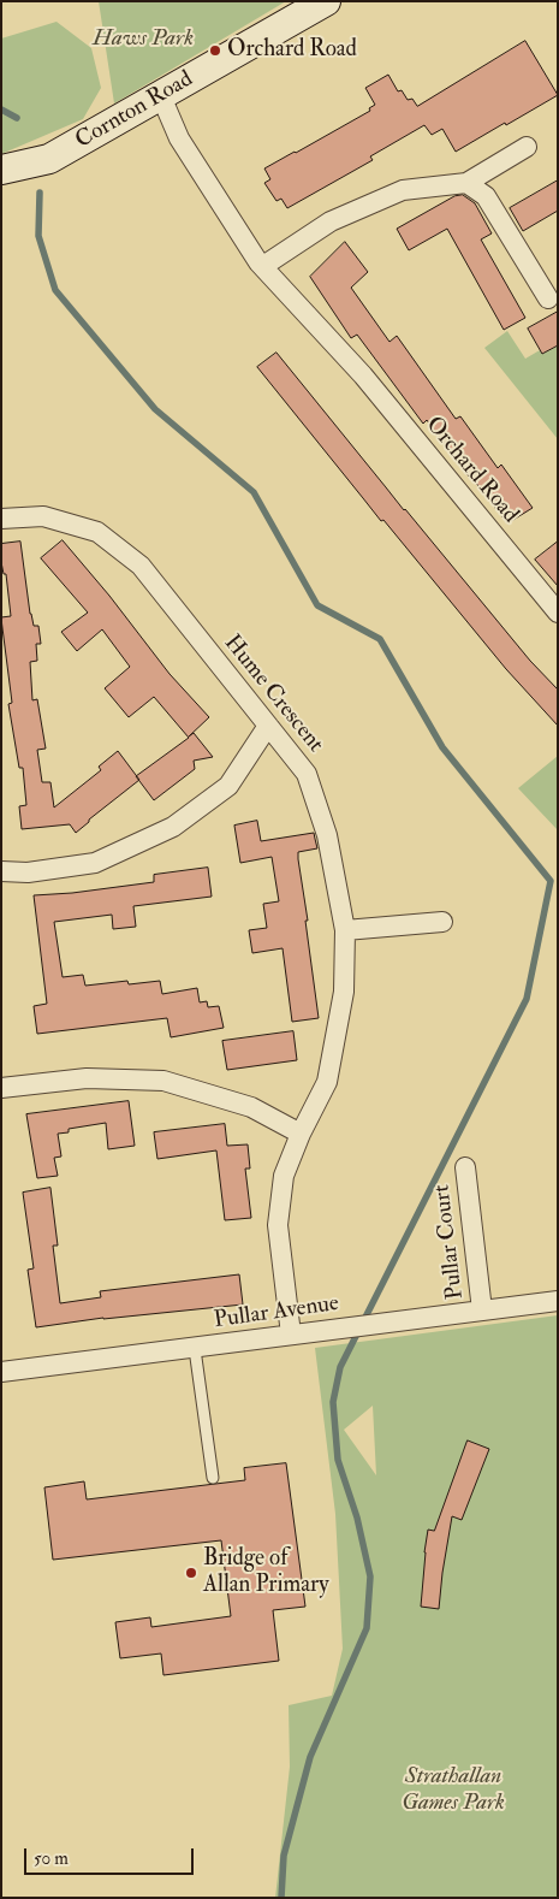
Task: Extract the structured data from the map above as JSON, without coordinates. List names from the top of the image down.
{
  "streets": {
    "main road": ["Cornton Road"],
    "street": [
      "Orchard Road",
      "Hume Crescent",
      "Pullar Court",
      "Pullar Avenue"
    ]
  },
  "crossings": [
    ["Cornton Road", "Orchard Road"],
    ["Hume Crescent", "Pullar Avenue"],
    ["Pullar Court", "Pullar Avenue"]
  ],
  "parks": ["Haws Park", "Strathallan Games Park"],
  "places": ["Orchard Road", "Bridge of Allan Primary"],
  "scale_bar": "50 m"
}
